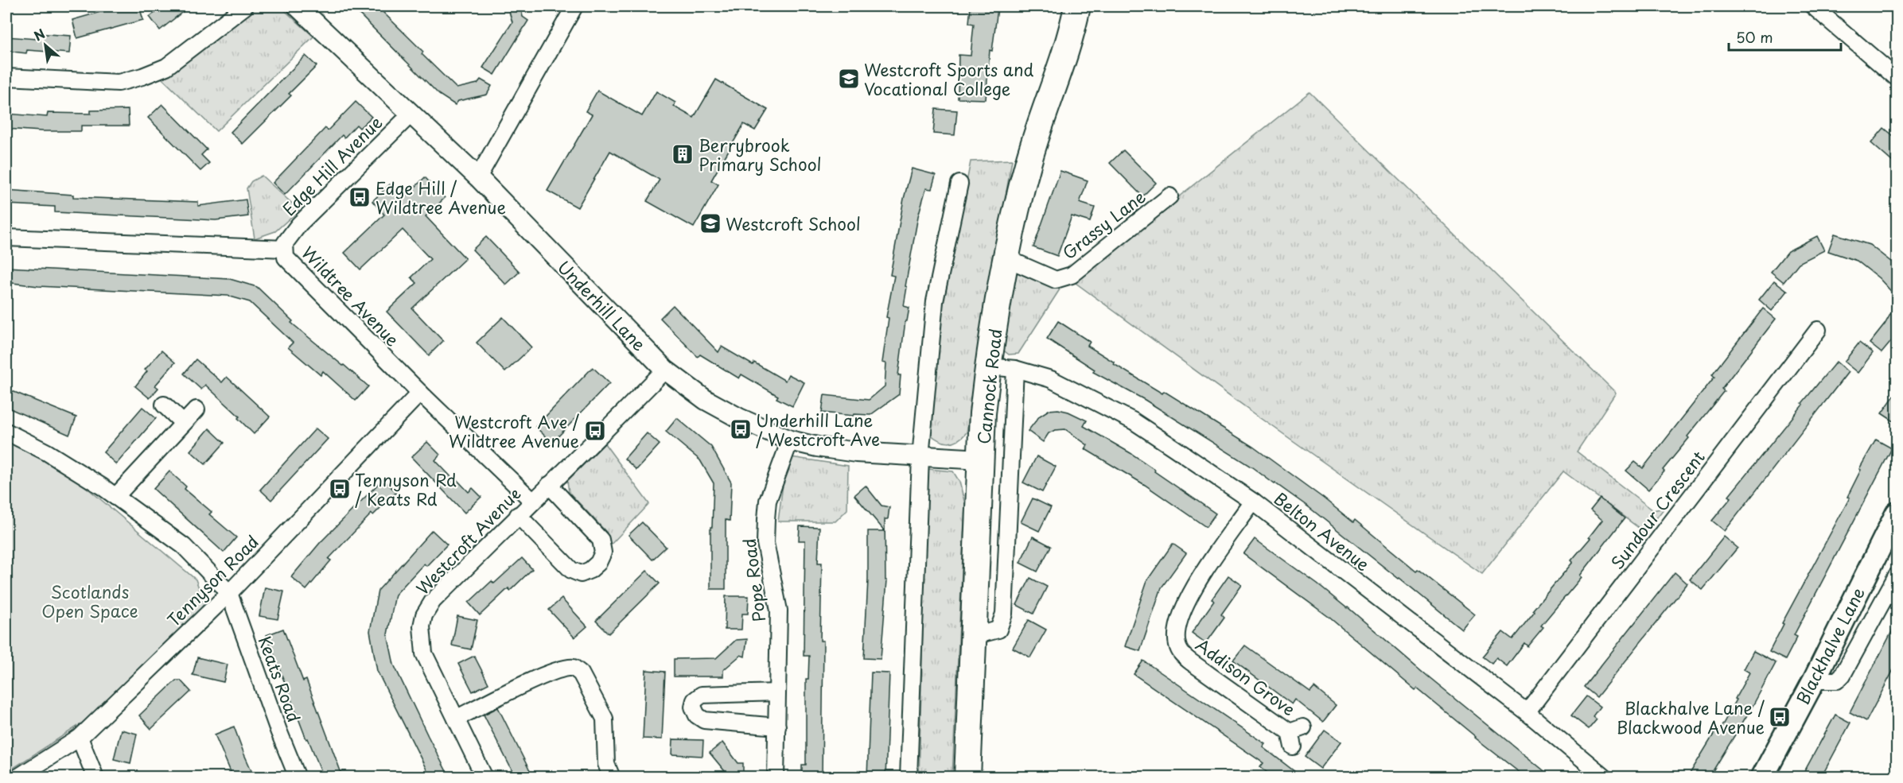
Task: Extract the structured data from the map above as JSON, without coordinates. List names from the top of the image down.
{
  "streets": {
    "highway": ["Cannock Road"],
    "main road": ["Blackhalve Lane"],
    "street": [
      "Edge Hill Avenue",
      "Grassy Lane",
      "Wildtree Avenue",
      "Underhill Lane",
      "Sundour Crescent",
      "Belton Avenue",
      "Westcroft Avenue",
      "Tennyson Road",
      "Pope Road",
      "Addison Grove",
      "Keats Road"
    ]
  },
  "crossings": [
    ["Edge Hill Avenue", "Wildtree Avenue"],
    ["Edge Hill Avenue", "Underhill Lane"],
    ["Grassy Lane", "Cannock Road"],
    ["Wildtree Avenue", "Westcroft Avenue"],
    ["Wildtree Avenue", "Tennyson Road"],
    ["Underhill Lane", "Cannock Road"],
    ["Underhill Lane", "Westcroft Avenue"],
    ["Underhill Lane", "Pope Road"],
    ["Cannock Road", "Belton Avenue"],
    ["Sundour Crescent", "Belton Avenue"],
    ["Belton Avenue", "Addison Grove"],
    ["Tennyson Road", "Keats Road"]
  ],
  "parks": ["Scotlands Open Space"],
  "places": {
    "school or university": ["Westcroft Sports and Vocational College", "Westcroft School"],
    "building": ["Berrybrook Primary School"],
    "bus stop": [
      "Edge Hill / Wildtree Avenue",
      "Underhill Lane / Westcroft Ave",
      "Westcroft Ave / Wildtree Avenue",
      "Tennyson Rd / Keats Rd",
      "Blackhalve Lane / Blackwood Avenue"
    ]
  },
  "scale_bar": "50 m",
  "north": "top left"
}
